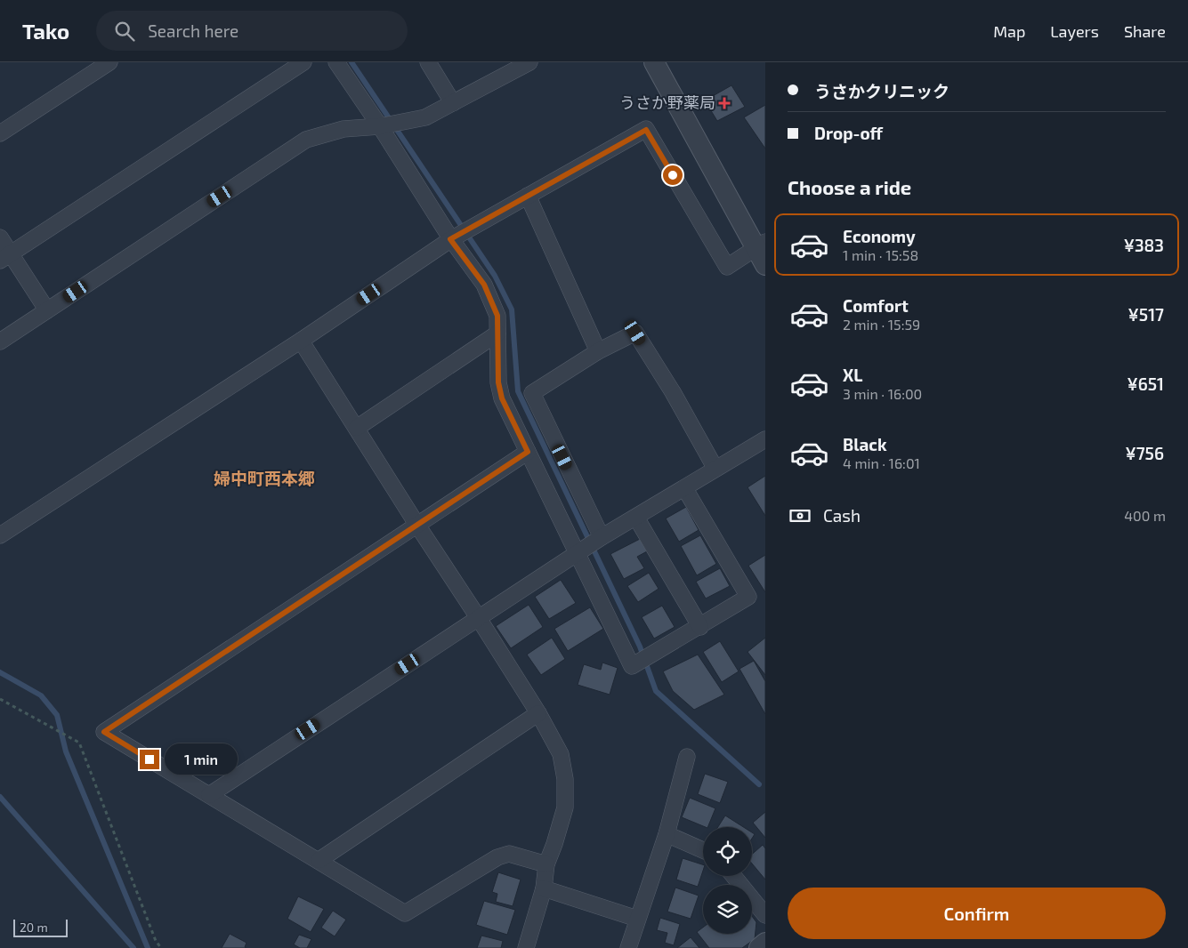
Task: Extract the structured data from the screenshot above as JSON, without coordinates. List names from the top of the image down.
{
  "districts": ["婦中町西本郷"],
  "places": {
    "health": ["うさか野薬局"]
  },
  "scale_bar": "20 m",
  "page": {
    "header": "Tako",
    "search": "Search here",
    "nav": ["Map", "Layers", "Share"],
    "banner": ["うさかクリニック", "Drop-off"],
    "heading": "Choose a ride",
    "list": [
      {
        "name": "Economy",
        "note": "1 min · 15:58",
        "value": "¥383"
      },
      {
        "name": "Comfort",
        "note": "2 min · 15:59",
        "value": "¥517"
      },
      {
        "name": "XL",
        "note": "3 min · 16:00",
        "value": "¥651"
      },
      {
        "name": "Black",
        "note": "4 min · 16:01",
        "value": "¥756"
      }
    ],
    "pay": ["Cash", "400 m"],
    "bubble": "1 min",
    "buttons": "Confirm",
    "scale": "20 m"
  }
}
